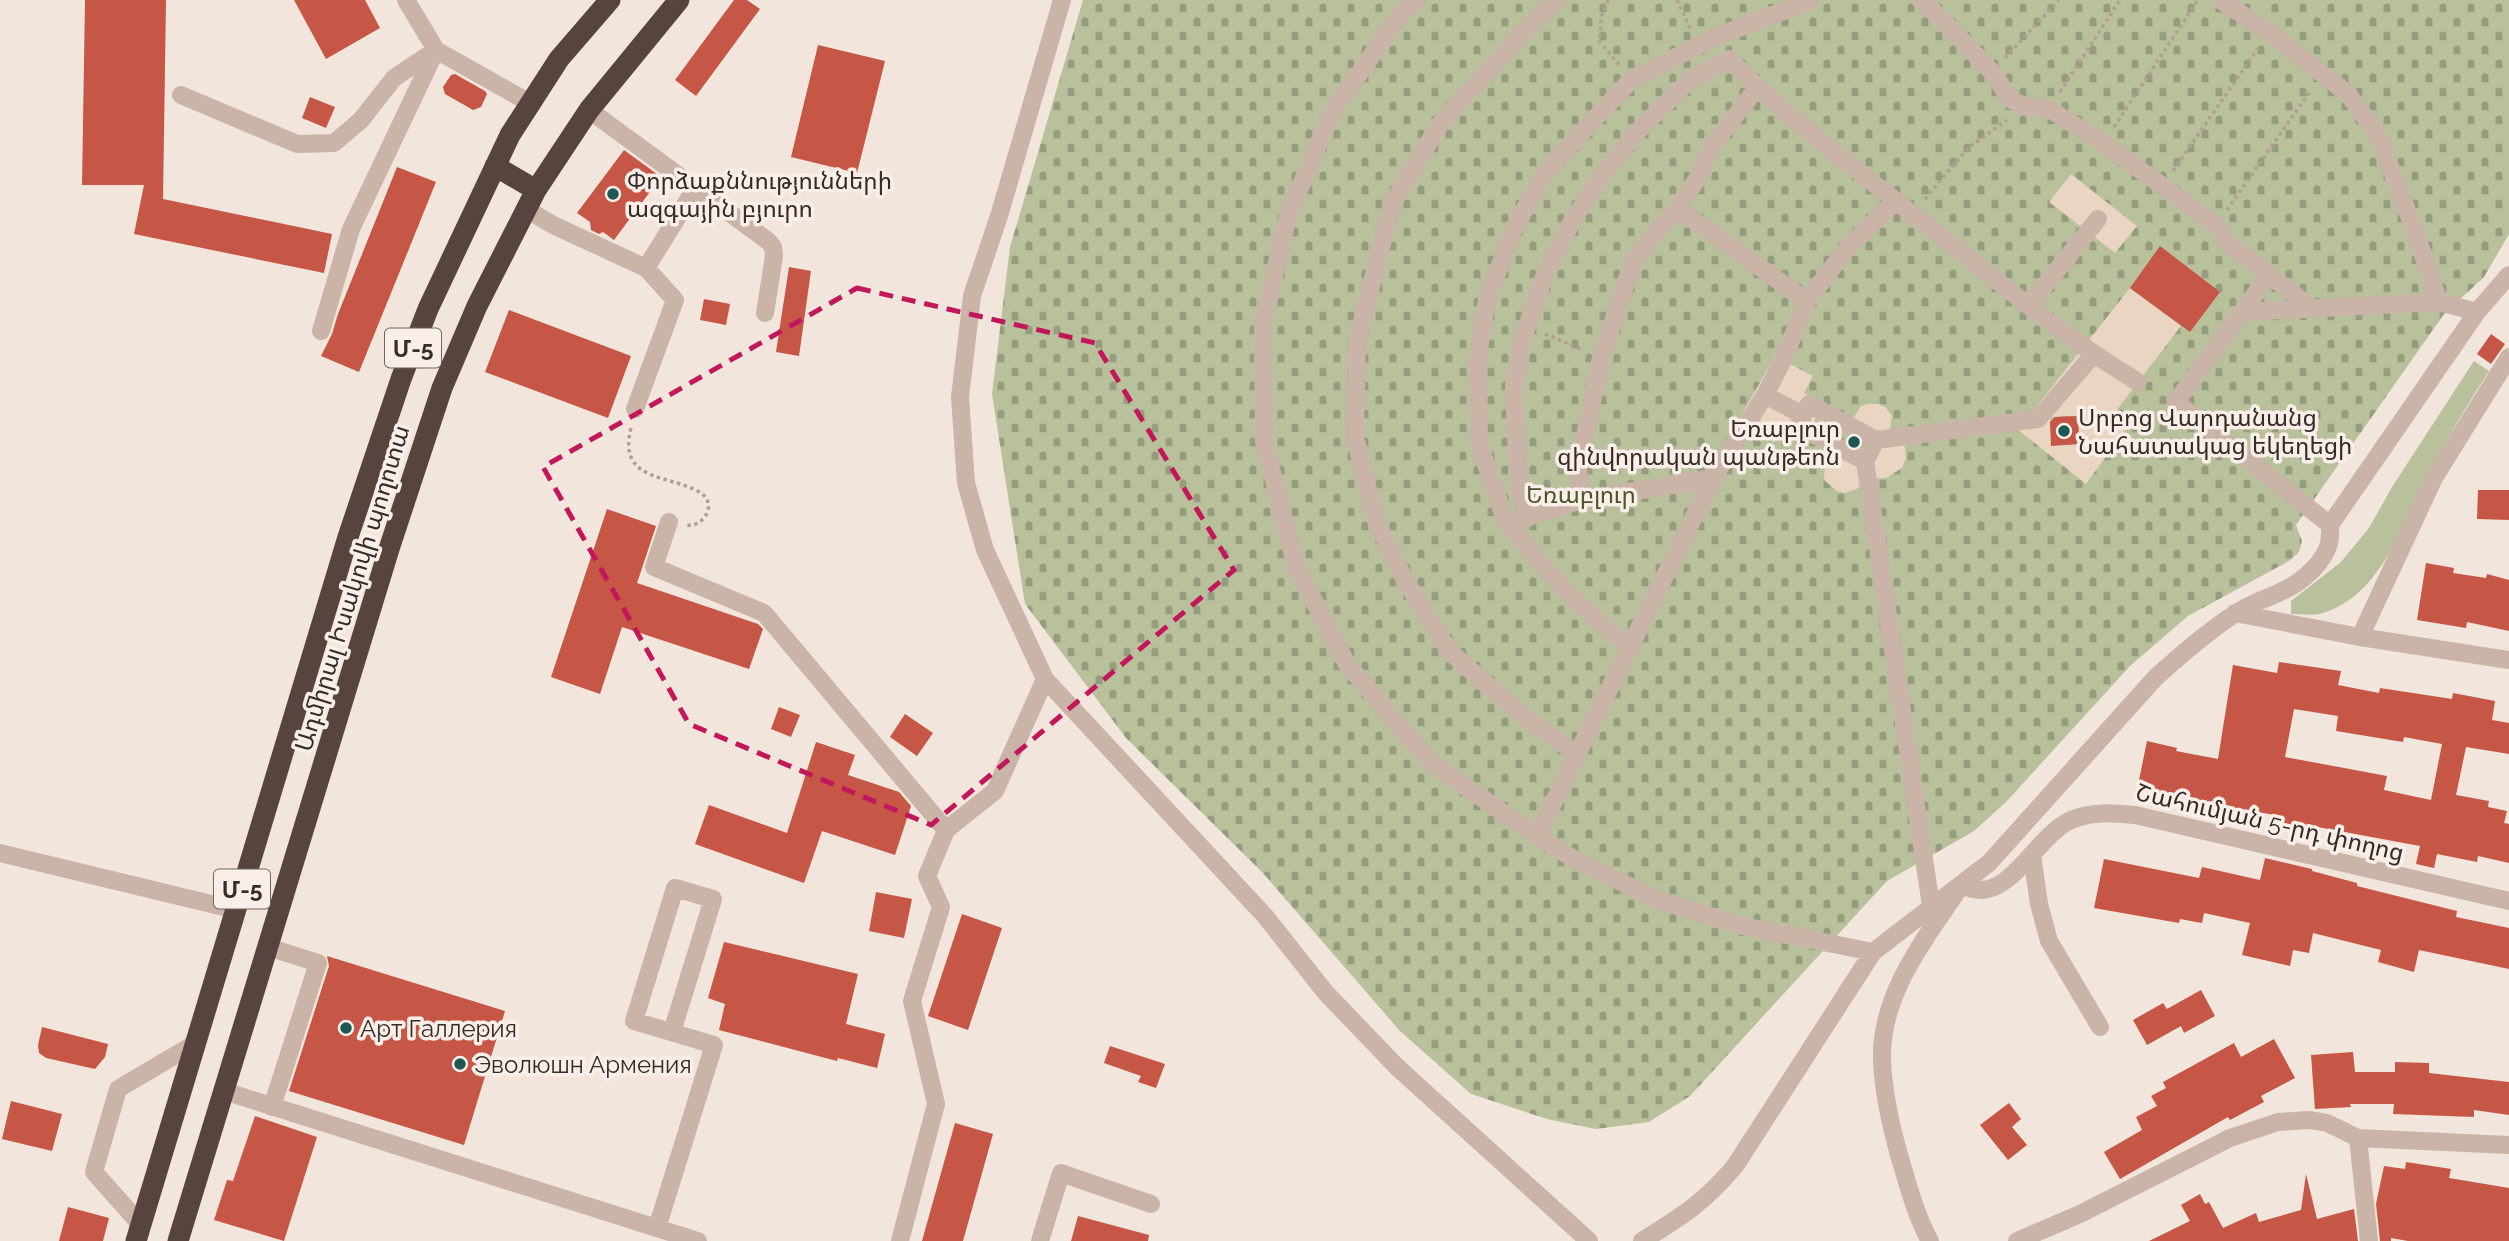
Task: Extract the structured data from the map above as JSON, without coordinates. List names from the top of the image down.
{
  "streets": {
    "highway": ["Մ-5", "Ադմիրալ Իսակովի պողոտա"],
    "street": ["Շահումյան 5-րդ փողոց"]
  },
  "parks": ["Եռաբլուր"],
  "places": [
    "Փորձաքննությունների ազգային բյուրո",
    "Սրբոց Վարդանանց Նահատակաց եկեղեցի",
    "Եռաբլուր զինվորական պանթեոն",
    "Арт Галлерия",
    "Эволюшн Армения"
  ]
}
